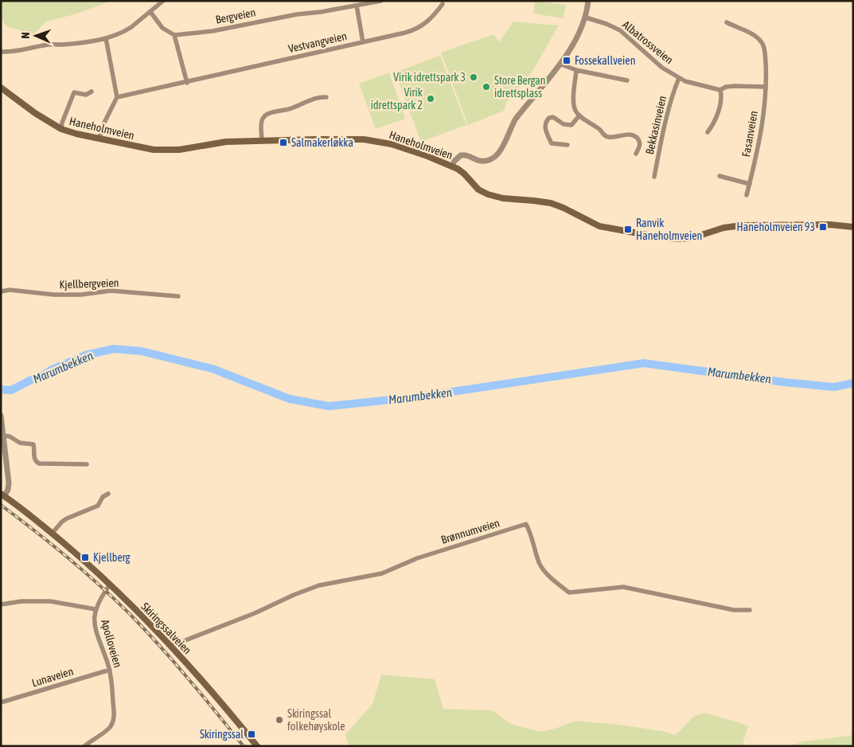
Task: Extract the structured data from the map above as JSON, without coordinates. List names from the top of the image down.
{
  "streets": {
    "main road": ["Haneholmveien", "Skiringssalveien"],
    "street": [
      "Bergveien",
      "Vestvangveien",
      "Albatrossveien",
      "Bekkasinveien",
      "Fasanveien",
      "Kjellbergveien",
      "Brønnumveien",
      "Apolloveien",
      "Lunaveien"
    ]
  },
  "crossings": [
    ["Albatrossveien", "Bekkasinveien"],
    ["Albatrossveien", "Fasanveien"],
    ["Brønnumveien", "Skiringssalveien"],
    ["Skiringssalveien", "Apolloveien"],
    ["Apolloveien", "Lunaveien"]
  ],
  "water": ["Marumbekken"],
  "places": {
    "transit": [
      "Fossekallveien",
      "Salmakerløkka",
      "Haneholmveien 93",
      "Ranvik Haneholmveien",
      "Kjellberg",
      "Skiringssal"
    ],
    "other": [
      "Virik idrettspark 3",
      "Store Bergan idrettsplass",
      "Virik idrettspark 2",
      "Skiringssal folkehøyskole"
    ]
  },
  "north": "left"
}
